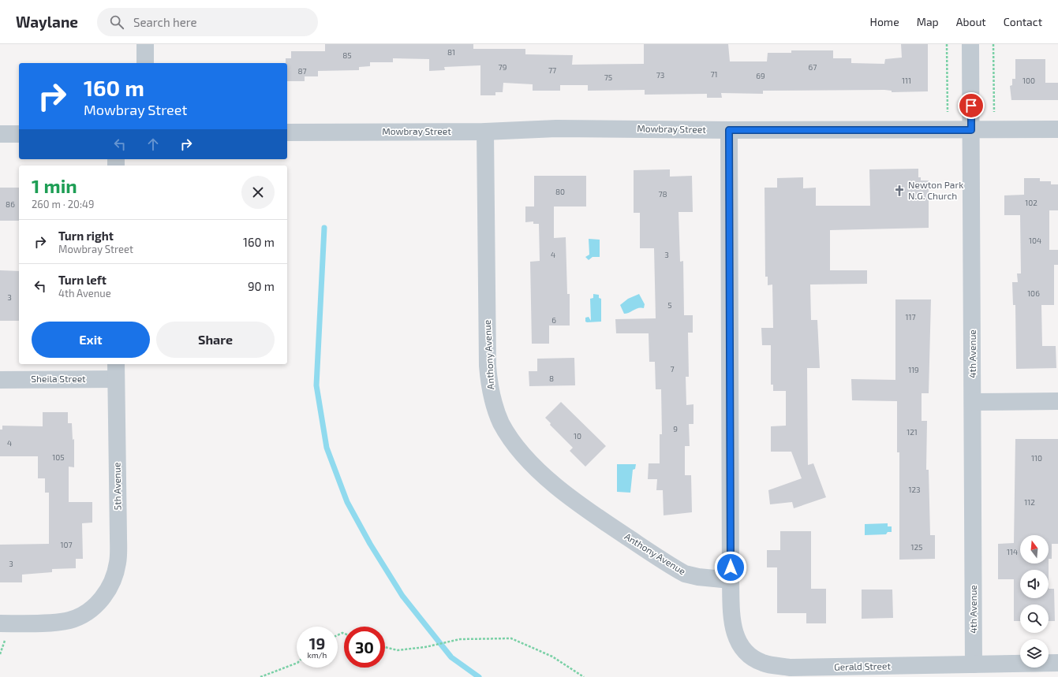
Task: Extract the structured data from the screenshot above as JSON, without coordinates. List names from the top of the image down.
{
  "streets": {
    "street": [
      "Mowbray Street",
      "4th Avenue",
      "Anthony Avenue",
      "Sheila Street",
      "5th Avenue",
      "Gerald Street"
    ]
  },
  "crossings": [
    ["Mowbray Street", "4th Avenue"],
    ["Mowbray Street", "Anthony Avenue"],
    ["Mowbray Street", "Gerald Street"],
    ["4th Avenue", "Gerald Street"],
    ["Anthony Avenue", "Gerald Street"],
    ["Sheila Street", "5th Avenue"]
  ],
  "places": {
    "church": ["Newton Park N.G. Church"]
  },
  "house_numbers": [
    "81",
    "85",
    "79",
    "67",
    "77",
    "87",
    "71",
    "73",
    "69",
    "75",
    "111",
    "100",
    "80",
    "78",
    "102",
    "86",
    "104",
    "4",
    "3",
    "106",
    "3",
    "5",
    "117",
    "6",
    "7",
    "119",
    "8",
    "9",
    "121",
    "10",
    "4",
    "105",
    "110",
    "123",
    "112",
    "107",
    "125",
    "114",
    "3"
  ],
  "north": "top",
  "page": {
    "header": "Waylane",
    "search": "Search here",
    "nav": [
      "Home",
      "Map",
      "About",
      "Contact"
    ],
    "turn": ["160 m", "Mowbray Street"],
    "heading": ["1 min", "260 m · 20:49"],
    "list": [
      {
        "name": "Turn right",
        "note": "Mowbray Street",
        "value": "160 m"
      },
      {
        "name": "Turn left",
        "note": "4th Avenue",
        "value": "90 m"
      }
    ],
    "buttons": ["Exit", "Share"],
    "speed": "19 km/h",
    "limit": "30"
  }
}
